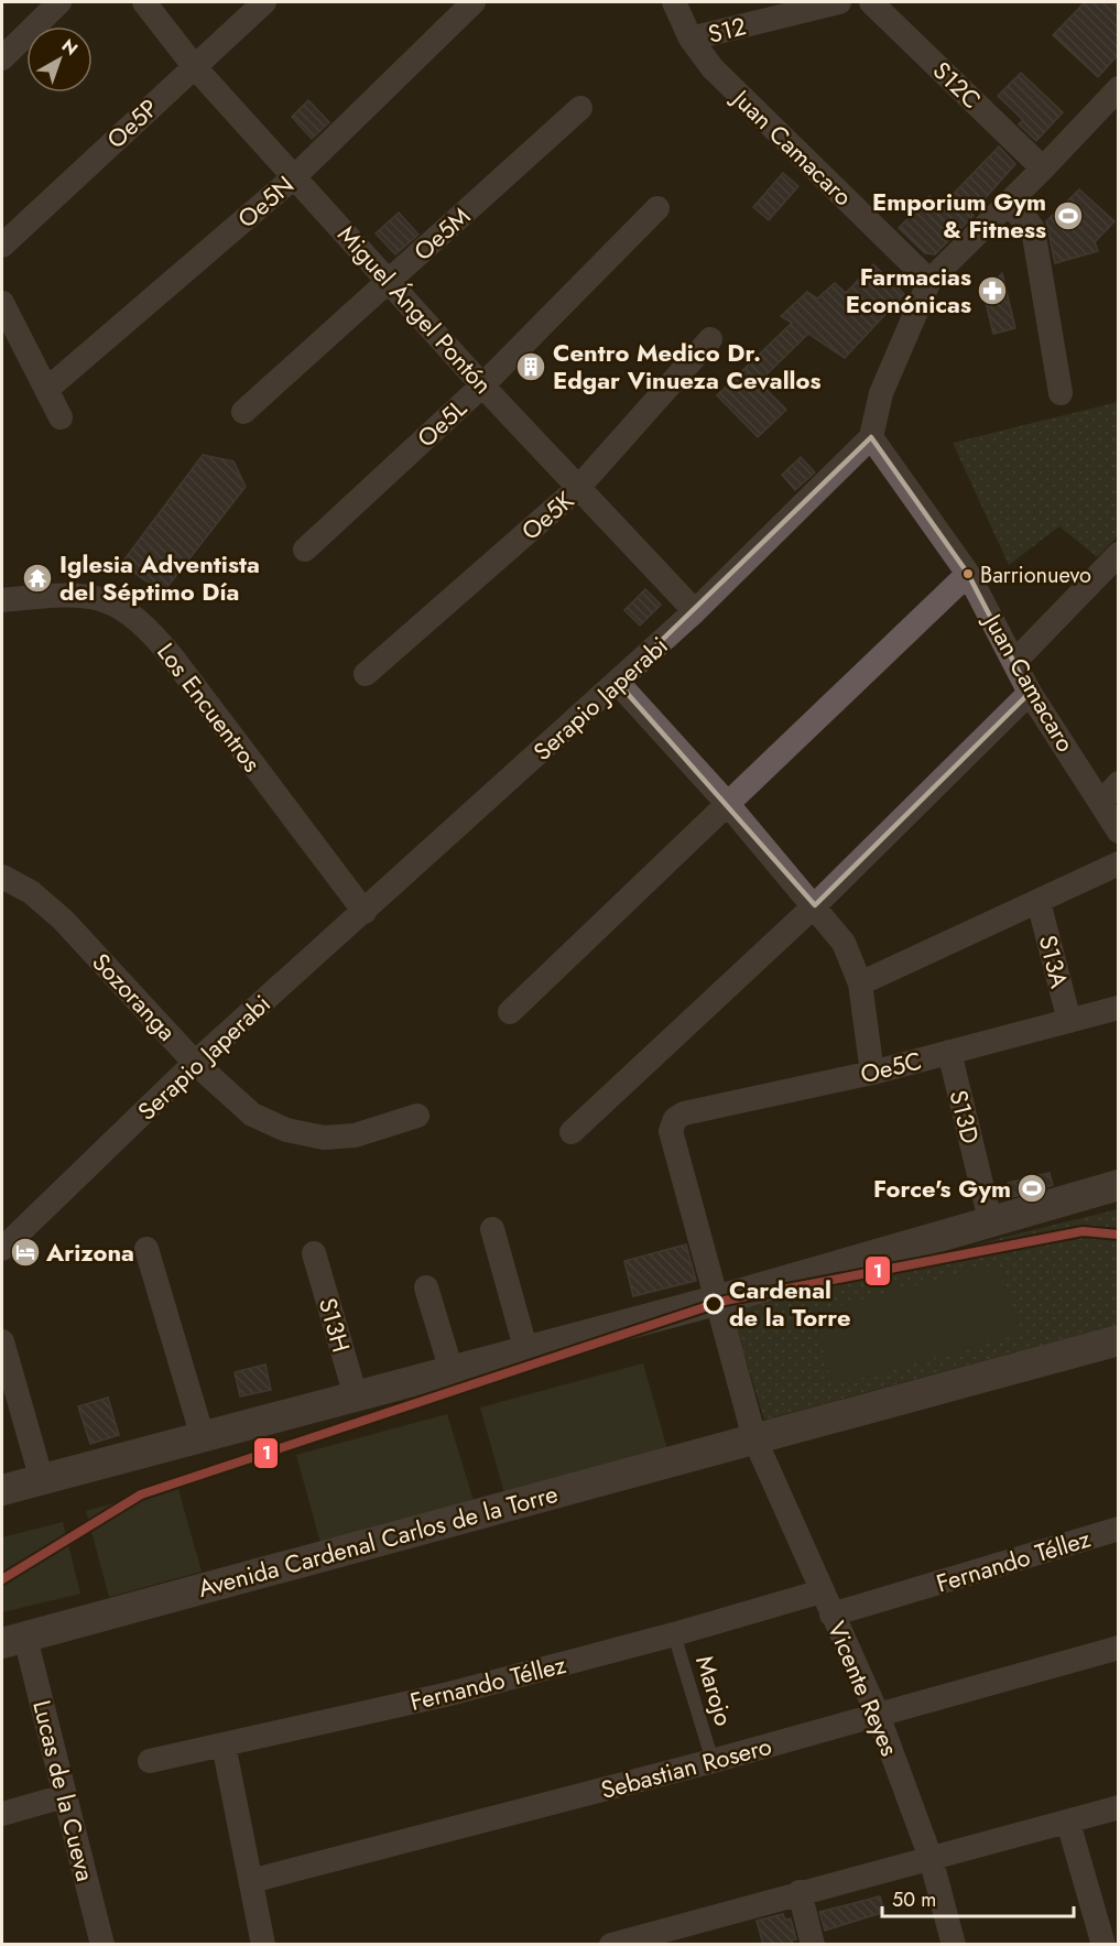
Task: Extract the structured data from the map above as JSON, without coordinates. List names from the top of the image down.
{
  "streets": {
    "street": [
      "S12",
      "S12C",
      "Oe5P",
      "Juan Camacaro",
      "Oe5N",
      "Oe5M",
      "Miguel Ángel Pontón",
      "Oe5L",
      "Oe5K",
      "Serapio Japerabi",
      "Los Encuentros",
      "S13A",
      "Sozoranga",
      "Oe5C",
      "S13D",
      "S13H",
      "Avenida Cardenal Carlos de la Torre",
      "Fernando Téllez",
      "Vicente Reyes",
      "Sebastian Rosero",
      "Lucas de la Cueva"
    ],
    "lane": ["Marojo"]
  },
  "crossings": [
    ["S12", "Juan Camacaro"],
    ["Oe5P", "Miguel Ángel Pontón"],
    ["Juan Camacaro", "Serapio Japerabi"],
    ["Oe5N", "Miguel Ángel Pontón"],
    ["Oe5M", "Miguel Ángel Pontón"],
    ["Miguel Ángel Pontón", "Oe5L"],
    ["Miguel Ángel Pontón", "Oe5K"],
    ["Miguel Ángel Pontón", "Serapio Japerabi"],
    ["Serapio Japerabi", "Los Encuentros"],
    ["Serapio Japerabi", "Sozoranga"],
    ["S13A", "Oe5C"],
    ["Oe5C", "S13D"],
    ["Avenida Cardenal Carlos de la Torre", "Vicente Reyes"],
    ["Avenida Cardenal Carlos de la Torre", "Lucas de la Cueva"],
    ["Fernando Téllez", "Vicente Reyes"],
    ["Fernando Téllez", "Marojo"],
    ["Vicente Reyes", "Sebastian Rosero"],
    ["Marojo", "Sebastian Rosero"]
  ],
  "places": {
    "sports": ["Emporium Gym & Fitness", "Force's Gym"],
    "pharmacy": ["Farmacias Econónicas"],
    "building": ["Centro Medico Dr. Edgar Vinueza Cevallos"],
    "other": ["Barrionuevo", "Cardenal de la Torre"],
    "temple": ["Iglesia Adventista del Séptimo Día"],
    "hotel": ["Arizona"]
  },
  "lines": ["transit line 1"],
  "scale_bar": "50 m",
  "north": "top right"
}
